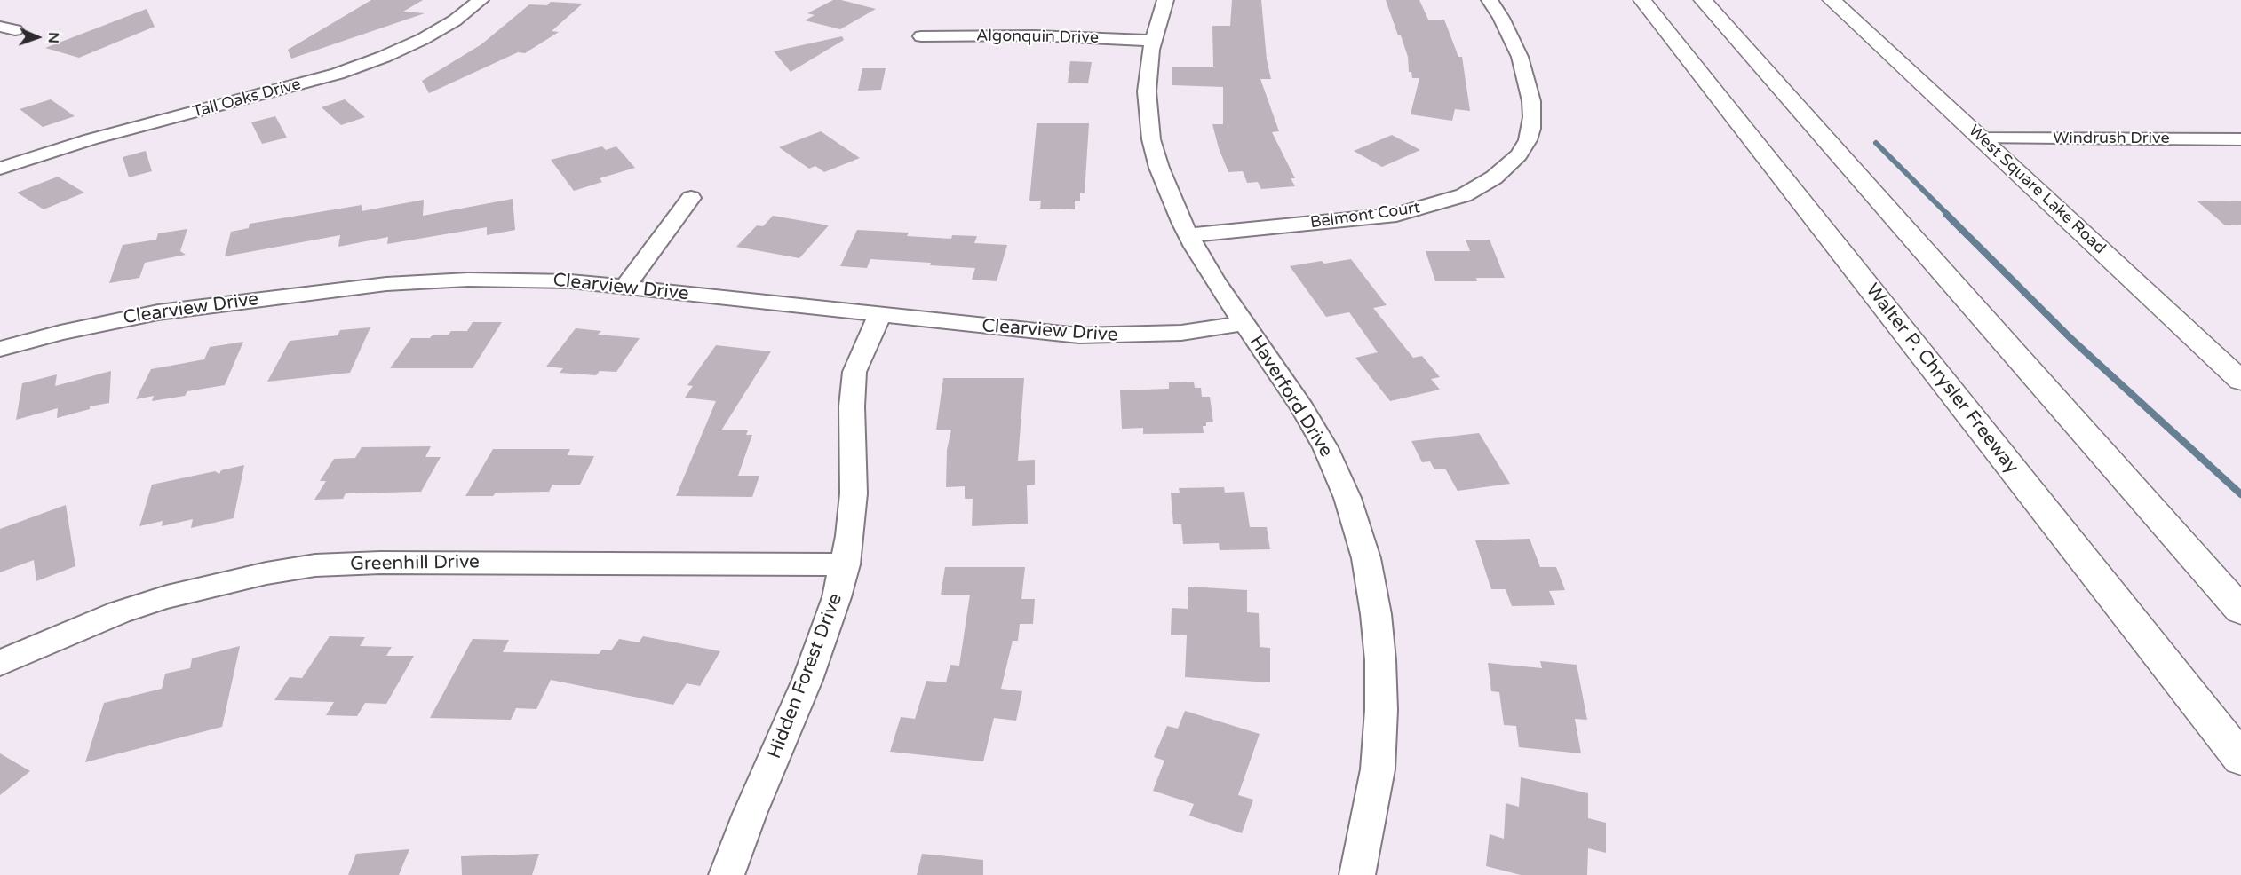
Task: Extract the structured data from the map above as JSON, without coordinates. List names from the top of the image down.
{
  "streets": {
    "main road": ["West Square Lake Road", "Walter P. Chrysler Freeway"],
    "street": [
      "Algonquin Drive",
      "Tall Oaks Drive",
      "Windrush Drive",
      "Belmont Court",
      "Clearview Drive",
      "Haverford Drive",
      "Greenhill Drive",
      "Hidden Forest Drive"
    ]
  },
  "crossings": [
    ["Algonquin Drive", "Haverford Drive"],
    ["Windrush Drive", "West Square Lake Road"],
    ["Belmont Court", "Haverford Drive"],
    ["Clearview Drive", "Haverford Drive"],
    ["Clearview Drive", "Hidden Forest Drive"],
    ["Greenhill Drive", "Hidden Forest Drive"]
  ],
  "north": "right"
}
